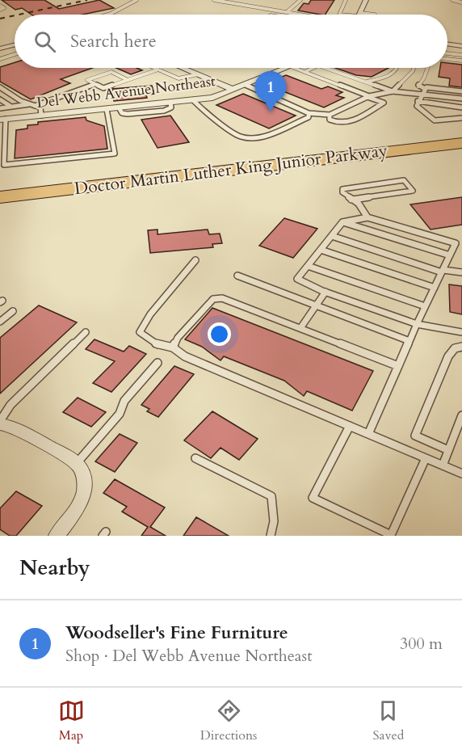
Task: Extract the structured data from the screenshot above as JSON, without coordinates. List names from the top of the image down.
{
  "streets": {
    "highway": ["Doctor Martin Luther King Junior Parkway"],
    "street": ["Del Webb Avenue Northeast"]
  },
  "page": {
    "search": "Search here",
    "pins": "1",
    "heading": "Nearby",
    "list": [
      {
        "mark": "1",
        "name": "Woodseller's Fine Furniture",
        "note": "Shop · Del Webb Avenue Northeast",
        "value": "300 m"
      }
    ],
    "nav": ["Map", "Directions", "Saved"]
  }
}
